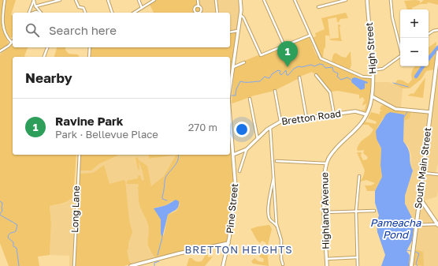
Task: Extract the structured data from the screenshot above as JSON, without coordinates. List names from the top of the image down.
{
  "streets": {
    "main road": ["South Main Street"],
    "street": [
      "High Street",
      "Bretton Road",
      "Pine Street",
      "Long Lane",
      "Highland Avenue"
    ]
  },
  "crossings": [
    ["High Street", "Highland Avenue"],
    ["Bretton Road", "Pine Street"],
    ["Bretton Road", "Highland Avenue"]
  ],
  "districts": ["BRETTON HEIGHTS"],
  "water": ["Pameacha Pond"],
  "page": {
    "map_buttons": ["+", "−"],
    "search": "Search here",
    "pins": "1",
    "heading": "Nearby",
    "list": [
      {
        "mark": "1",
        "name": "Ravine Park",
        "note": "Park · Bellevue Place",
        "value": "270 m"
      }
    ]
  }
}
